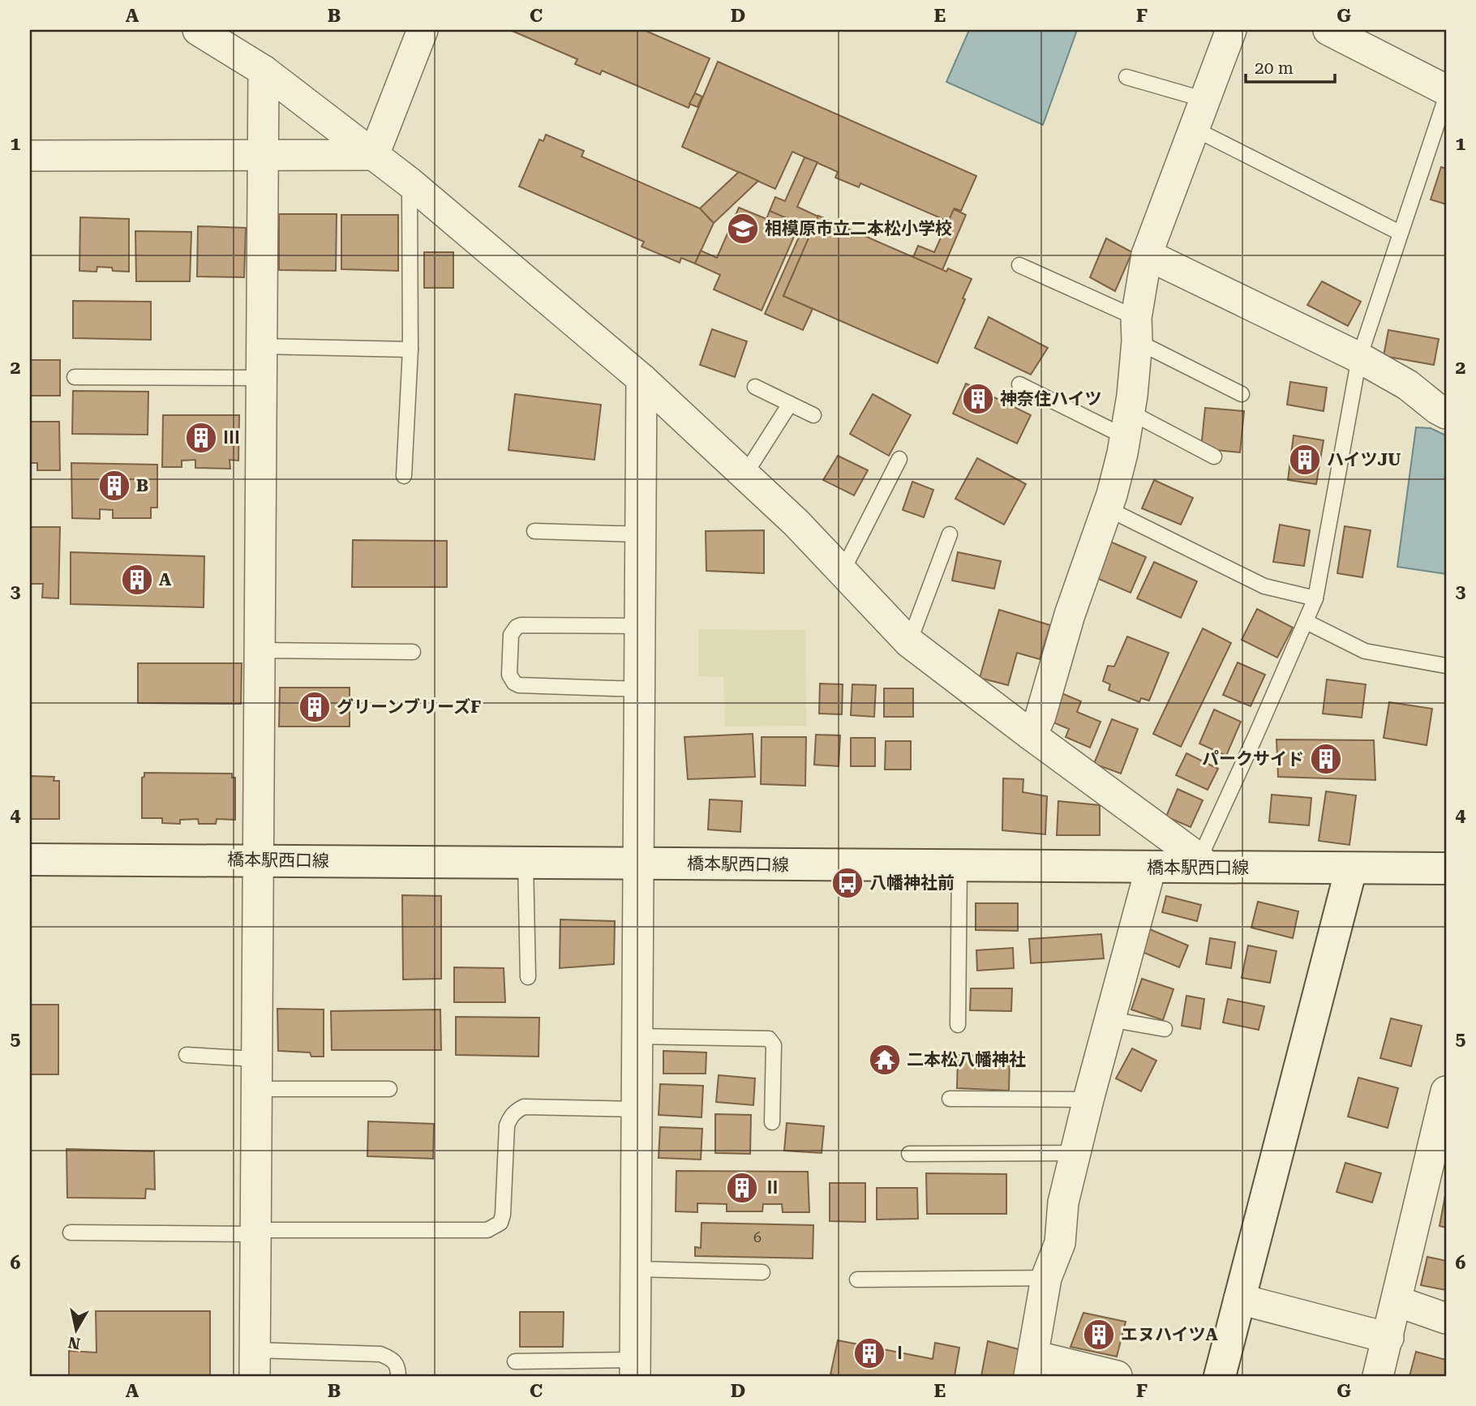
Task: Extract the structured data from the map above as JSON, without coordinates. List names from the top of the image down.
{
  "streets": {
    "street": ["橋本駅西口線"]
  },
  "places": {
    "school or university": ["相模原市立二本松小学校"],
    "building": [
      "神奈住ハイツ",
      "Ⅲ",
      "ハイツJU",
      "B",
      "A",
      "グリーンブリーズF",
      "パークサイド",
      "Ⅱ",
      "エヌハイツA",
      "Ⅰ"
    ],
    "bus stop": ["八幡神社前"],
    "temple": ["二本松八幡神社"]
  },
  "house_numbers": ["6"],
  "scale_bar": "20 m",
  "north": "bottom",
  "grid": {
    "columns": [
      "A",
      "B",
      "C",
      "D",
      "E",
      "F",
      "G"
    ],
    "rows": [
      "1",
      "2",
      "3",
      "4",
      "5",
      "6"
    ]
  }
}
